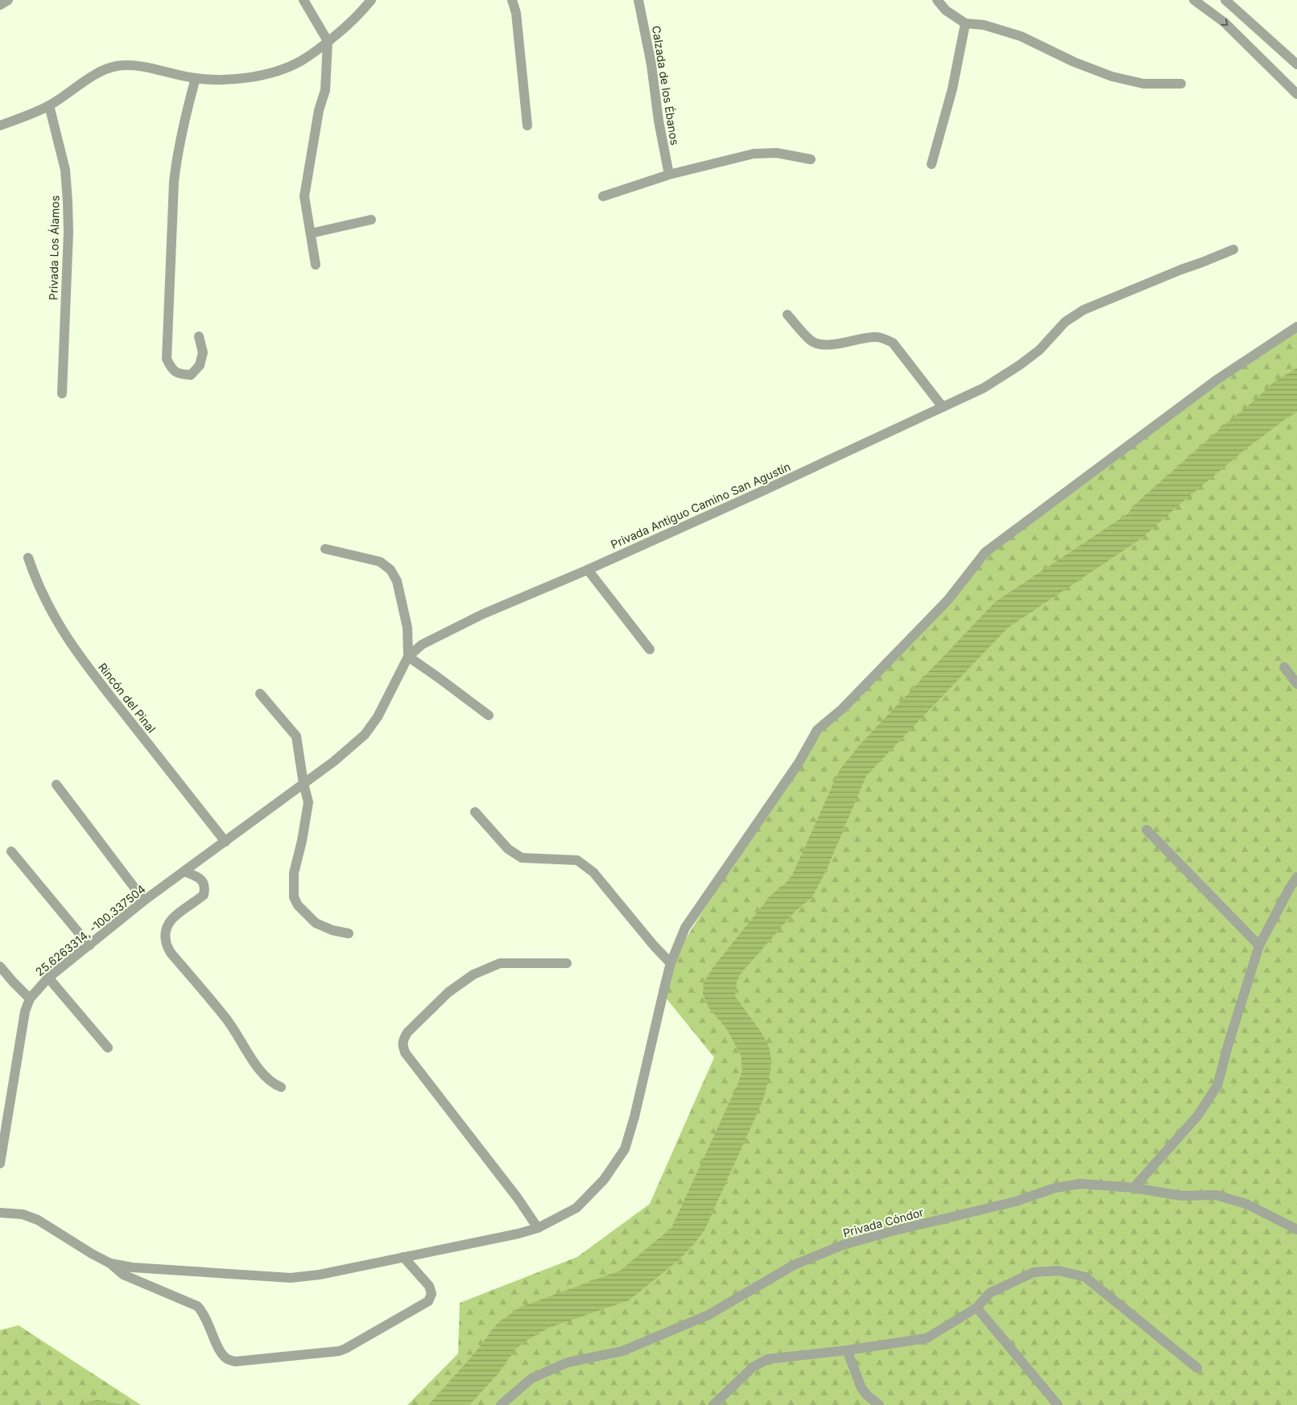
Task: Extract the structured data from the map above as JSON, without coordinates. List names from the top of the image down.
{
  "streets": {
    "street": [
      "Calzada de los Ébanos",
      "Privada Los Álamos",
      "Privada Antiguo Camino San Agustín",
      "Rincón del Pinal",
      "25.6263314, -100.337504",
      "Privada Cóndor"
    ]
  },
  "crossings": [
    ["Privada Antiguo Camino San Agustín", "Rincón del Pinal"],
    ["Privada Antiguo Camino San Agustín", "25.6263314, -100.337504"],
    ["Rincón del Pinal", "25.6263314, -100.337504"]
  ]
}
